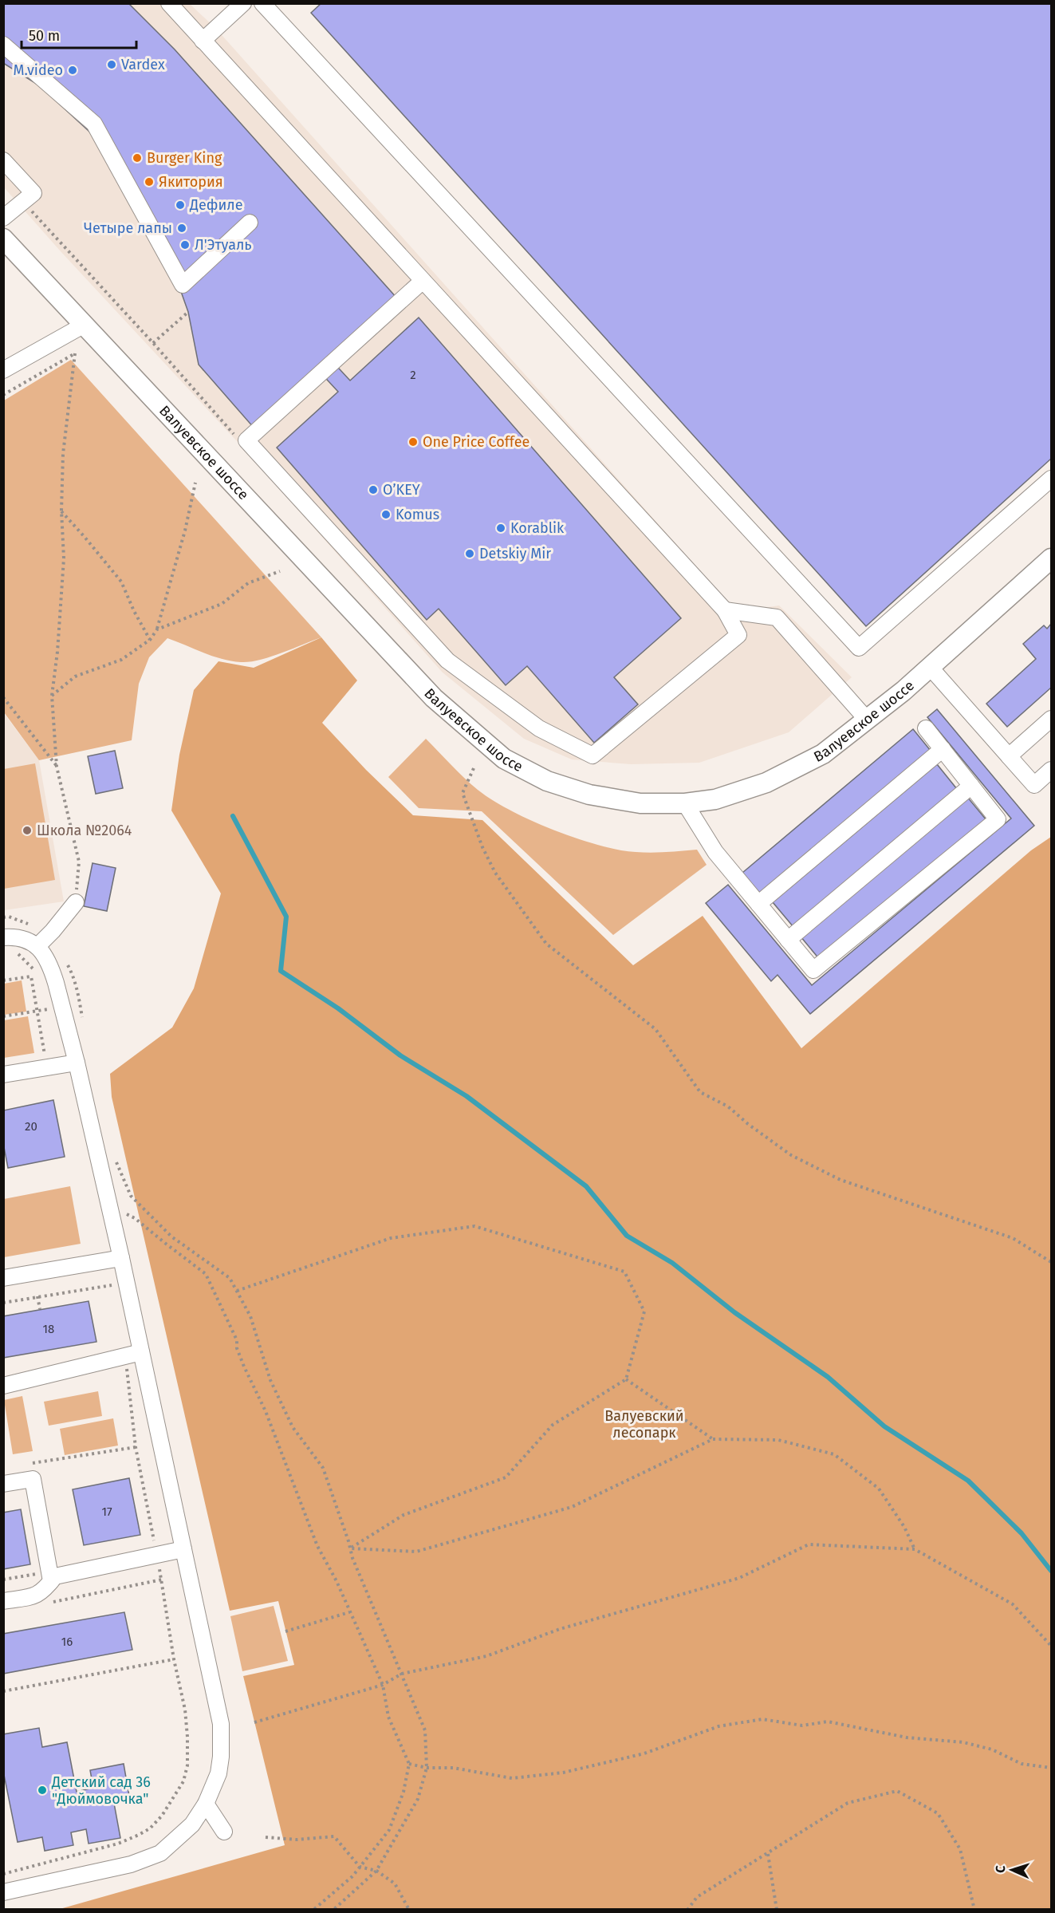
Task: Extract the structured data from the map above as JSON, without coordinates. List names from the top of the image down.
{
  "streets": {
    "main road": ["Валуевское шоссе"]
  },
  "parks": ["Валуевский лесопарк"],
  "places": [
    "Vardex",
    "M.video",
    "Burger King",
    "Якитория",
    "Дефиле",
    "Четыре лапы",
    "Л'Этуаль",
    "One Price Coffee",
    "O’KEY",
    "Komus",
    "Korablik",
    "Detskiy Mir",
    "Школа №2064",
    "Детский сад 36 \"Дюймовочка\""
  ],
  "house_numbers": [
    "2",
    "20",
    "18",
    "17",
    "16"
  ],
  "scale_bar": "50 m",
  "north": "left"
}
